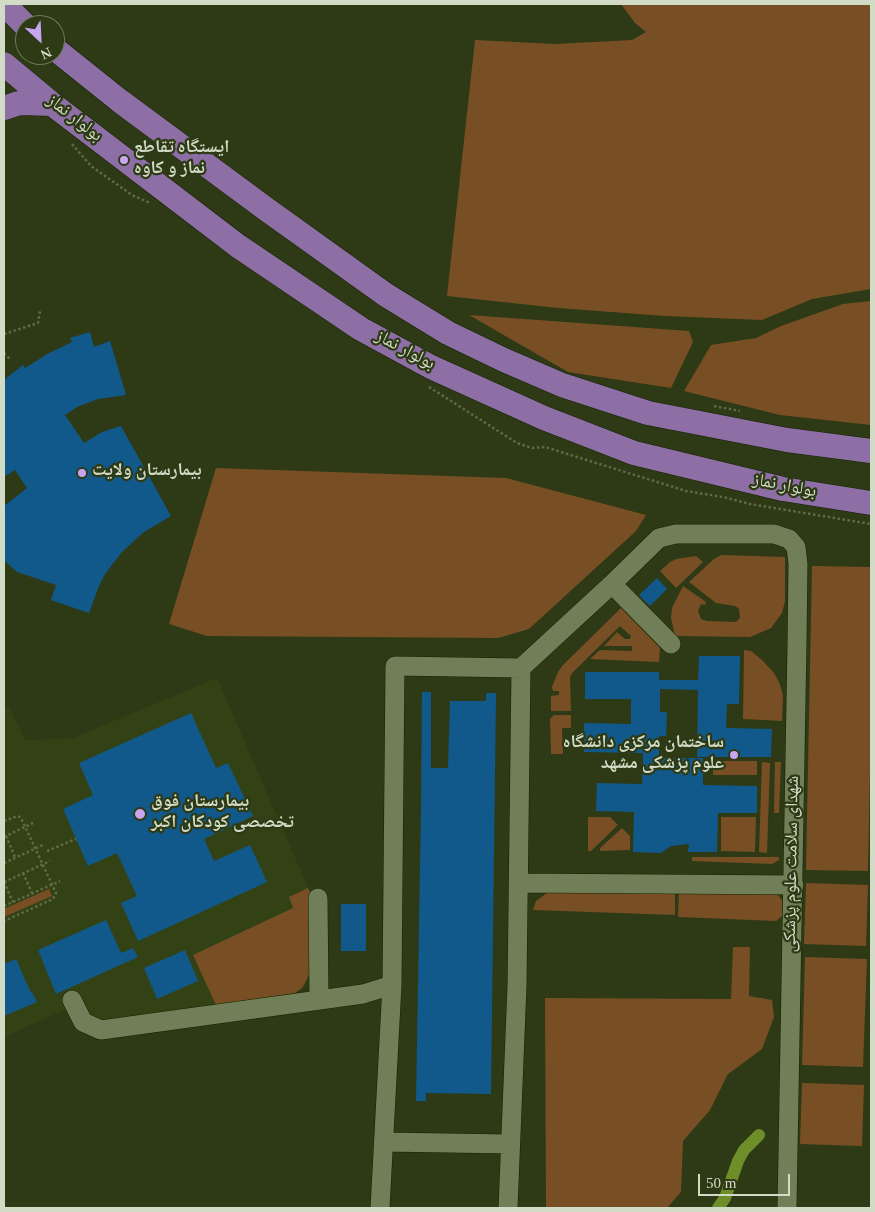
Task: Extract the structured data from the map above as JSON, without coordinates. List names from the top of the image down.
{
  "streets": {
    "main road": ["بولوار نماز"],
    "lane": ["شهدای سلامت علوم پزشکی"]
  },
  "places": [
    "ایستگاه تقاطع نماز و کاوه",
    "بیمارستان ولایت",
    "ساختمان مرکزی دانشگاه علوم پزشکی مشهد",
    "بیمارستان فوق تخصصی کودکان اکبر"
  ],
  "scale_bar": "50 m",
  "north": "bottom right"
}
